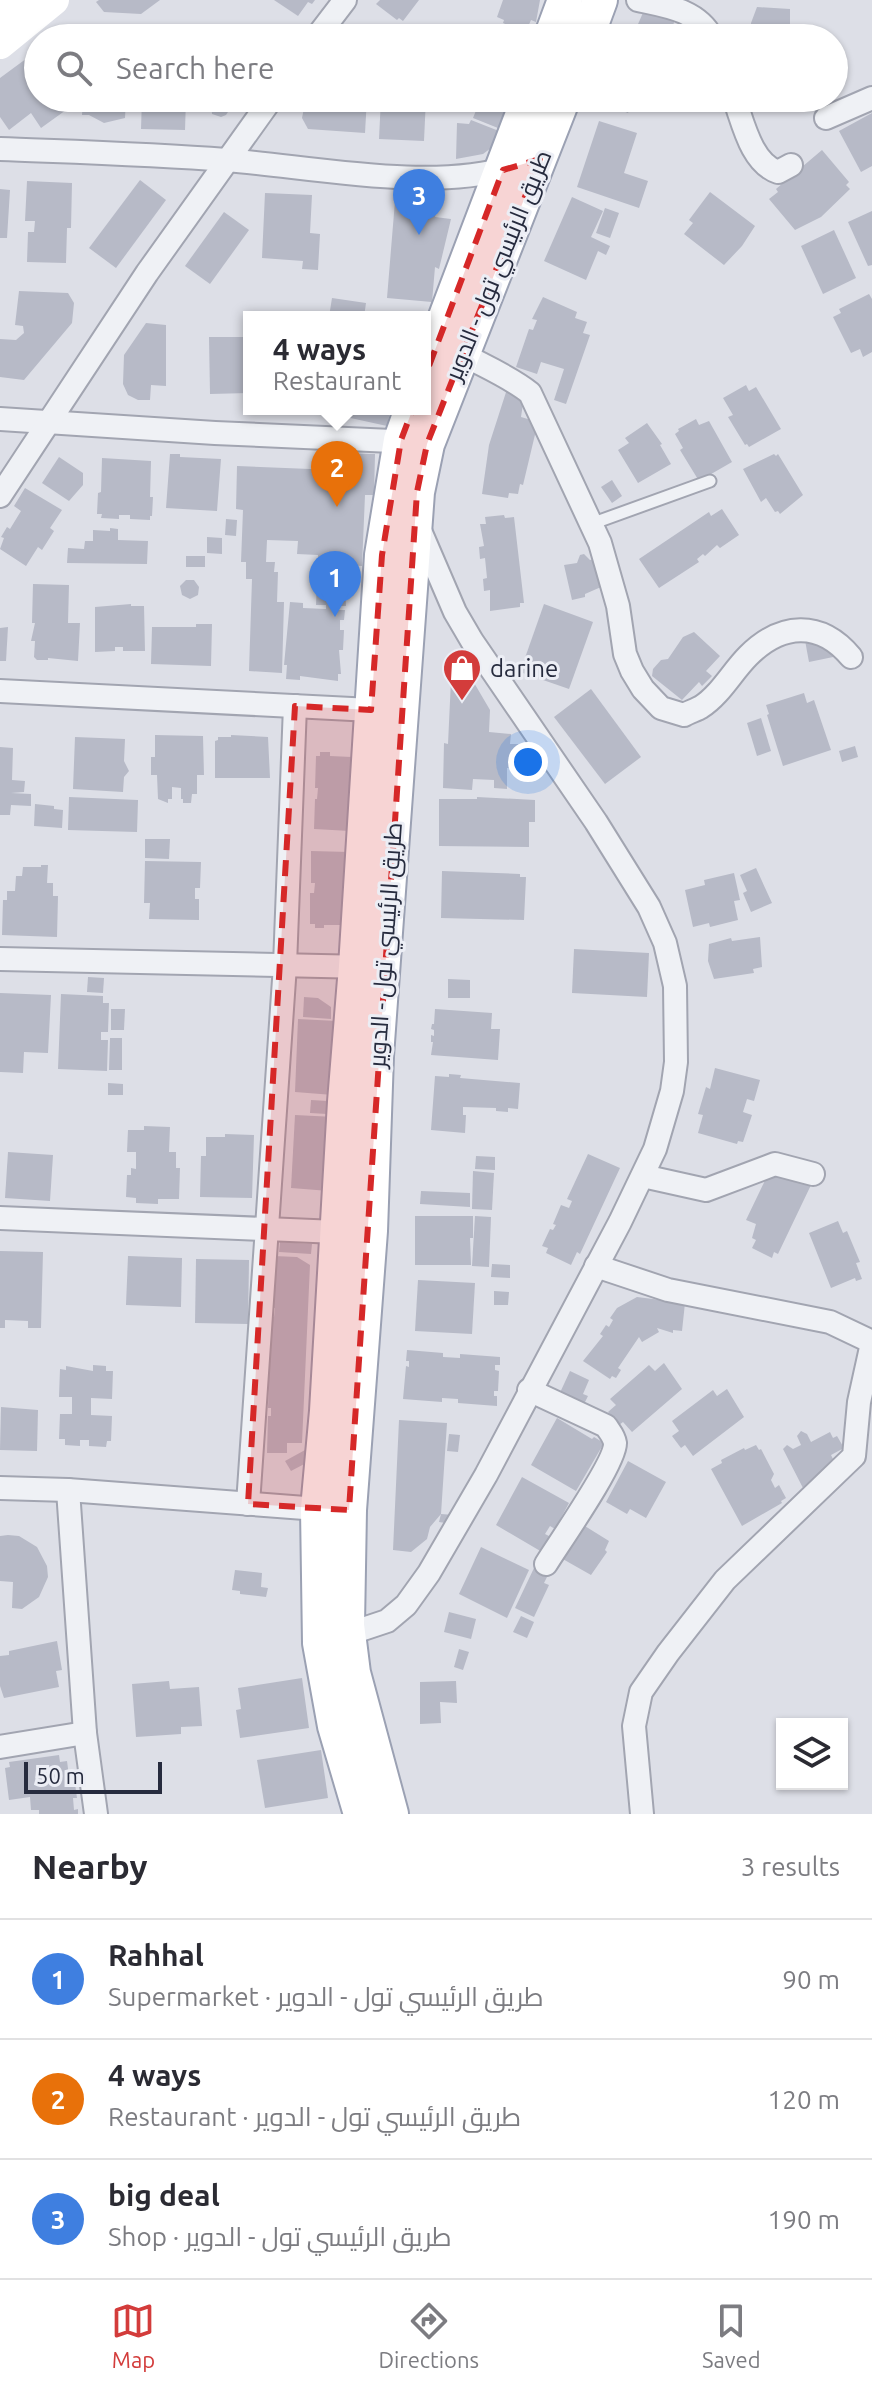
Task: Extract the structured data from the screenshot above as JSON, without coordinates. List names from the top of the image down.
{
  "streets": {
    "main road": ["طريق الرئيسي تول - الدوير"]
  },
  "places": {
    "shop": ["darine"]
  },
  "scale_bar": "50 m",
  "page": {
    "search": "Search here",
    "pins": ["3", "2", "1"],
    "popup": ["4 ways", "Restaurant"],
    "scale": "50 m",
    "heading": ["Nearby", "3 results"],
    "list": [
      {
        "mark": "1",
        "name": "Rahhal",
        "note": "Supermarket · طريق الرئيسي تول - الدوير",
        "value": "90 m"
      },
      {
        "mark": "2",
        "name": "4 ways",
        "note": "Restaurant · طريق الرئيسي تول - الدوير",
        "value": "120 m"
      },
      {
        "mark": "3",
        "name": "big deal",
        "note": "Shop · طريق الرئيسي تول - الدوير",
        "value": "190 m"
      }
    ],
    "nav": ["Map", "Directions", "Saved"]
  }
}
